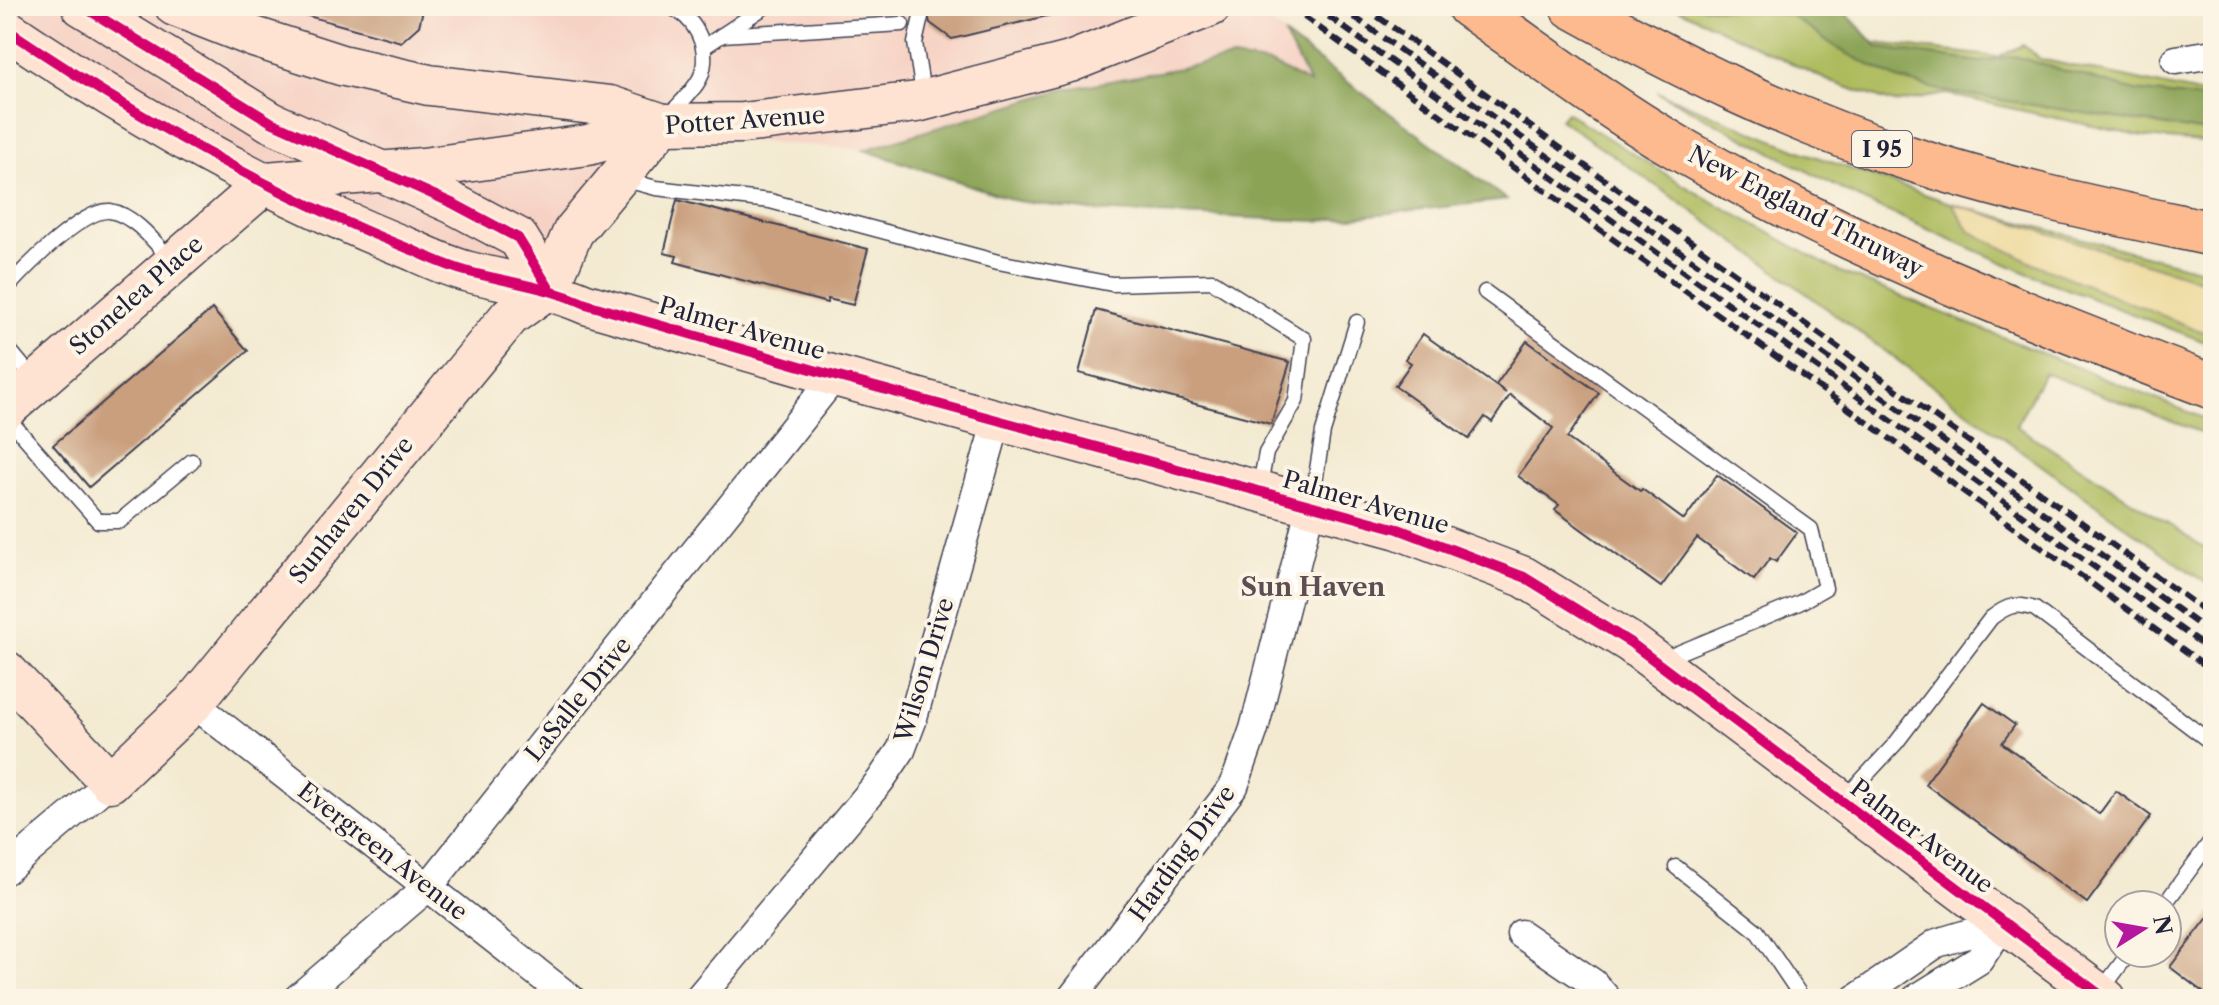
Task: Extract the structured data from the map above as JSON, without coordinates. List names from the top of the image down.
{
  "streets": {
    "highway": ["I 95", "New England Thruway"],
    "street": [
      "Potter Avenue",
      "Stonelea Place",
      "Palmer Avenue",
      "Sunhaven Drive",
      "Wilson Drive",
      "LaSalle Drive",
      "Evergreen Avenue",
      "Harding Drive"
    ]
  },
  "crossings": [
    ["Potter Avenue", "Stonelea Place"],
    ["Potter Avenue", "Palmer Avenue"],
    ["Stonelea Place", "Palmer Avenue"],
    ["Palmer Avenue", "Sunhaven Drive"],
    ["Palmer Avenue", "Wilson Drive"],
    ["Palmer Avenue", "LaSalle Drive"],
    ["Palmer Avenue", "Harding Drive"],
    ["Sunhaven Drive", "Evergreen Avenue"],
    ["LaSalle Drive", "Evergreen Avenue"]
  ],
  "districts": ["Sun Haven"],
  "north": "right"
}
